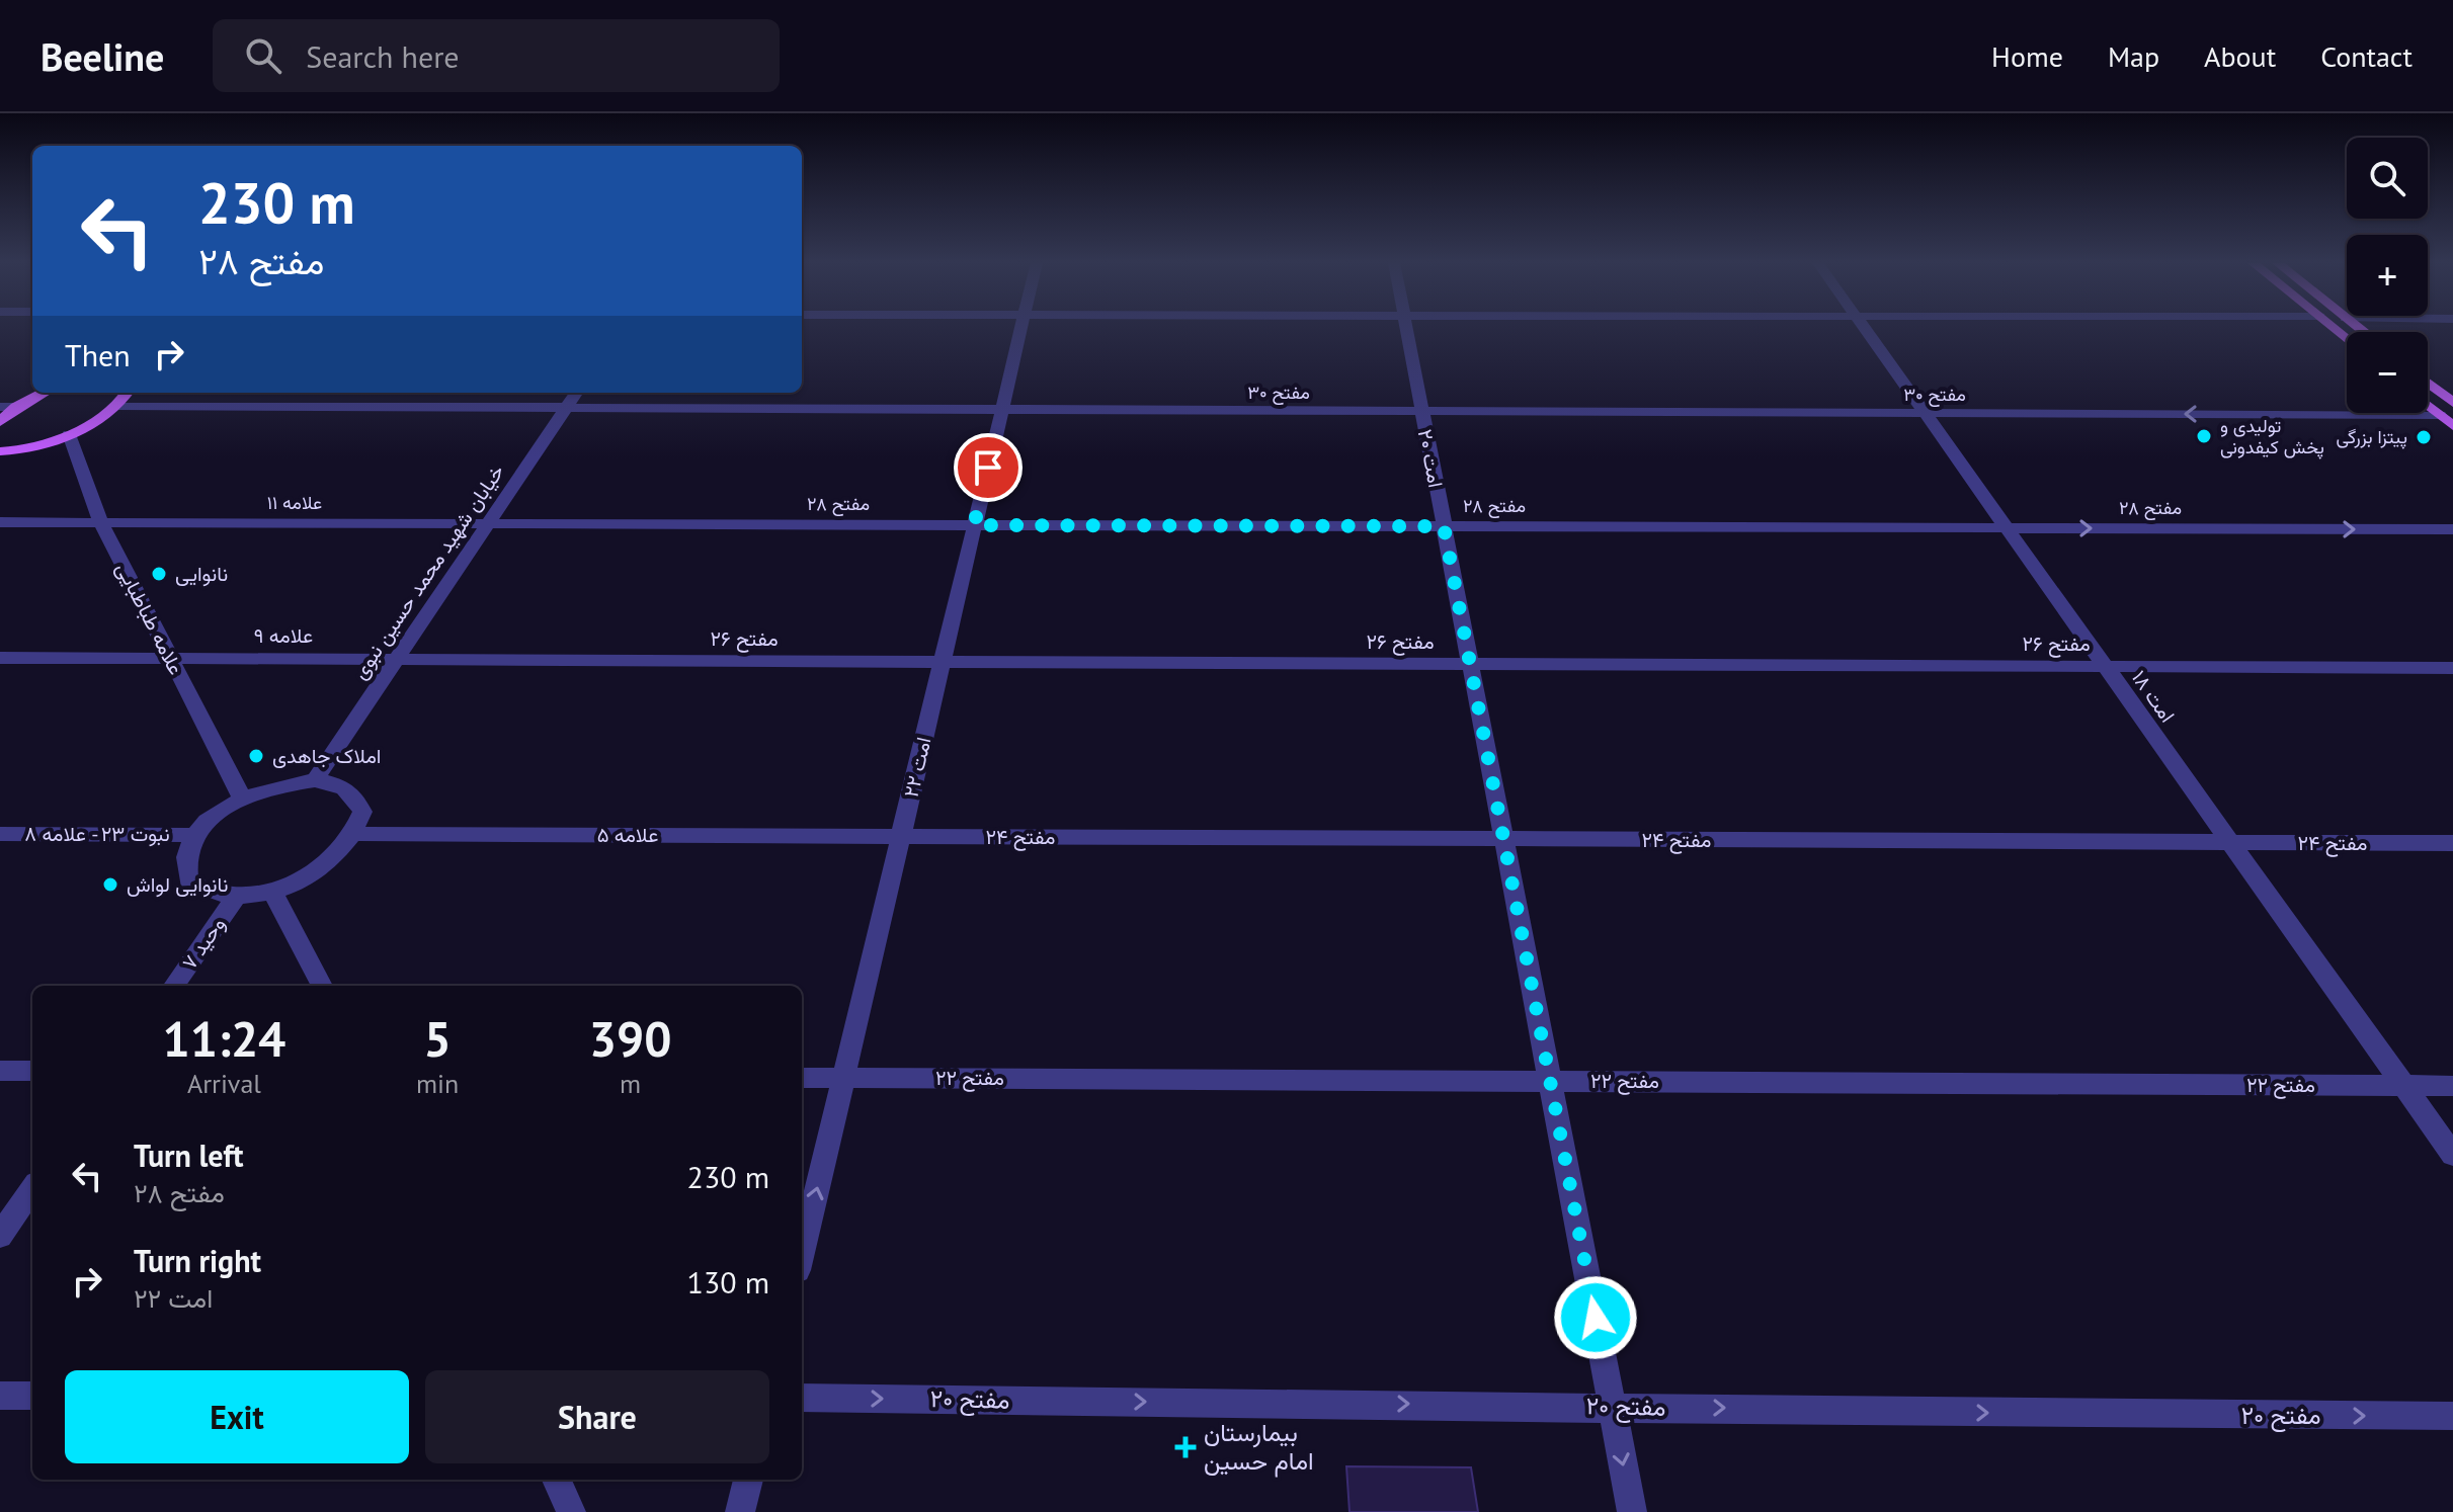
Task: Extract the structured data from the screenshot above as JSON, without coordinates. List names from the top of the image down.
{
  "streets": {
    "street": [
      "مفتح ۳۰",
      "امت ۲۰",
      "علامه ۱۱",
      "مفتح ۲۸",
      "خیابان شهید محمد حسین نبوی",
      "علامه طباطبایی",
      "علامه ۹",
      "مفتح ۲۶",
      "امت ۱۸",
      "امت ۲۲",
      "نبوت ۲۳ - علامه ۸",
      "علامه ۵",
      "مفتح ۲۴",
      "وحید ۷",
      "مفتح ۲۲",
      "مفتح ۲۰"
    ]
  },
  "crossings": [
    ["مفتح ۳۰", "امت ۲۰"],
    ["مفتح ۳۰", "خیابان شهید محمد حسین نبوی"],
    ["مفتح ۳۰", "امت ۱۸"],
    ["مفتح ۳۰", "امت ۲۲"],
    ["امت ۲۰", "مفتح ۲۸"],
    ["امت ۲۰", "مفتح ۲۶"],
    ["امت ۲۰", "مفتح ۲۴"],
    ["امت ۲۰", "مفتح ۲۲"],
    ["امت ۲۰", "مفتح ۲۰"],
    ["علامه ۱۱", "مفتح ۲۸"],
    ["علامه ۱۱", "خیابان شهید محمد حسین نبوی"],
    ["علامه ۱۱", "علامه طباطبایی"],
    ["مفتح ۲۸", "خیابان شهید محمد حسین نبوی"],
    ["مفتح ۲۸", "امت ۱۸"],
    ["مفتح ۲۸", "امت ۲۲"],
    ["خیابان شهید محمد حسین نبوی", "علامه ۹"],
    ["خیابان شهید محمد حسین نبوی", "مفتح ۲۶"],
    ["علامه طباطبایی", "علامه ۹"],
    ["علامه ۹", "مفتح ۲۶"],
    ["مفتح ۲۶", "امت ۱۸"],
    ["مفتح ۲۶", "امت ۲۲"],
    ["امت ۱۸", "مفتح ۲۴"],
    ["امت ۱۸", "مفتح ۲۲"],
    ["امت ۲۲", "علامه ۵"],
    ["امت ۲۲", "مفتح ۲۴"],
    ["امت ۲۲", "مفتح ۲۲"],
    ["علامه ۵", "مفتح ۲۴"]
  ],
  "one_way": ["مفتح ۲۰"],
  "places": {
    "other": [
      "تولیدی و پخش کیفدونی",
      "پیتزا بزرگی",
      "نانوایی",
      "املاک جاهدی",
      "نانوایی لواش"
    ],
    "health": ["بیمارستان امام حسین"]
  },
  "page": {
    "header": "Beeline",
    "search": "Search here",
    "nav": [
      "Home",
      "Map",
      "About",
      "Contact"
    ],
    "map_buttons": ["+", "−"],
    "turn": ["230 m", "مفتح ۲۸"],
    "then": "Then",
    "eta": [
      "11:24",
      "Arrival",
      "5",
      "min",
      "390",
      "m"
    ],
    "list": [
      {
        "name": "Turn left",
        "note": "مفتح ۲۸",
        "value": "230 m"
      },
      {
        "name": "Turn right",
        "note": "امت ۲۲",
        "value": "130 m"
      }
    ],
    "buttons": ["Exit", "Share"]
  }
}
